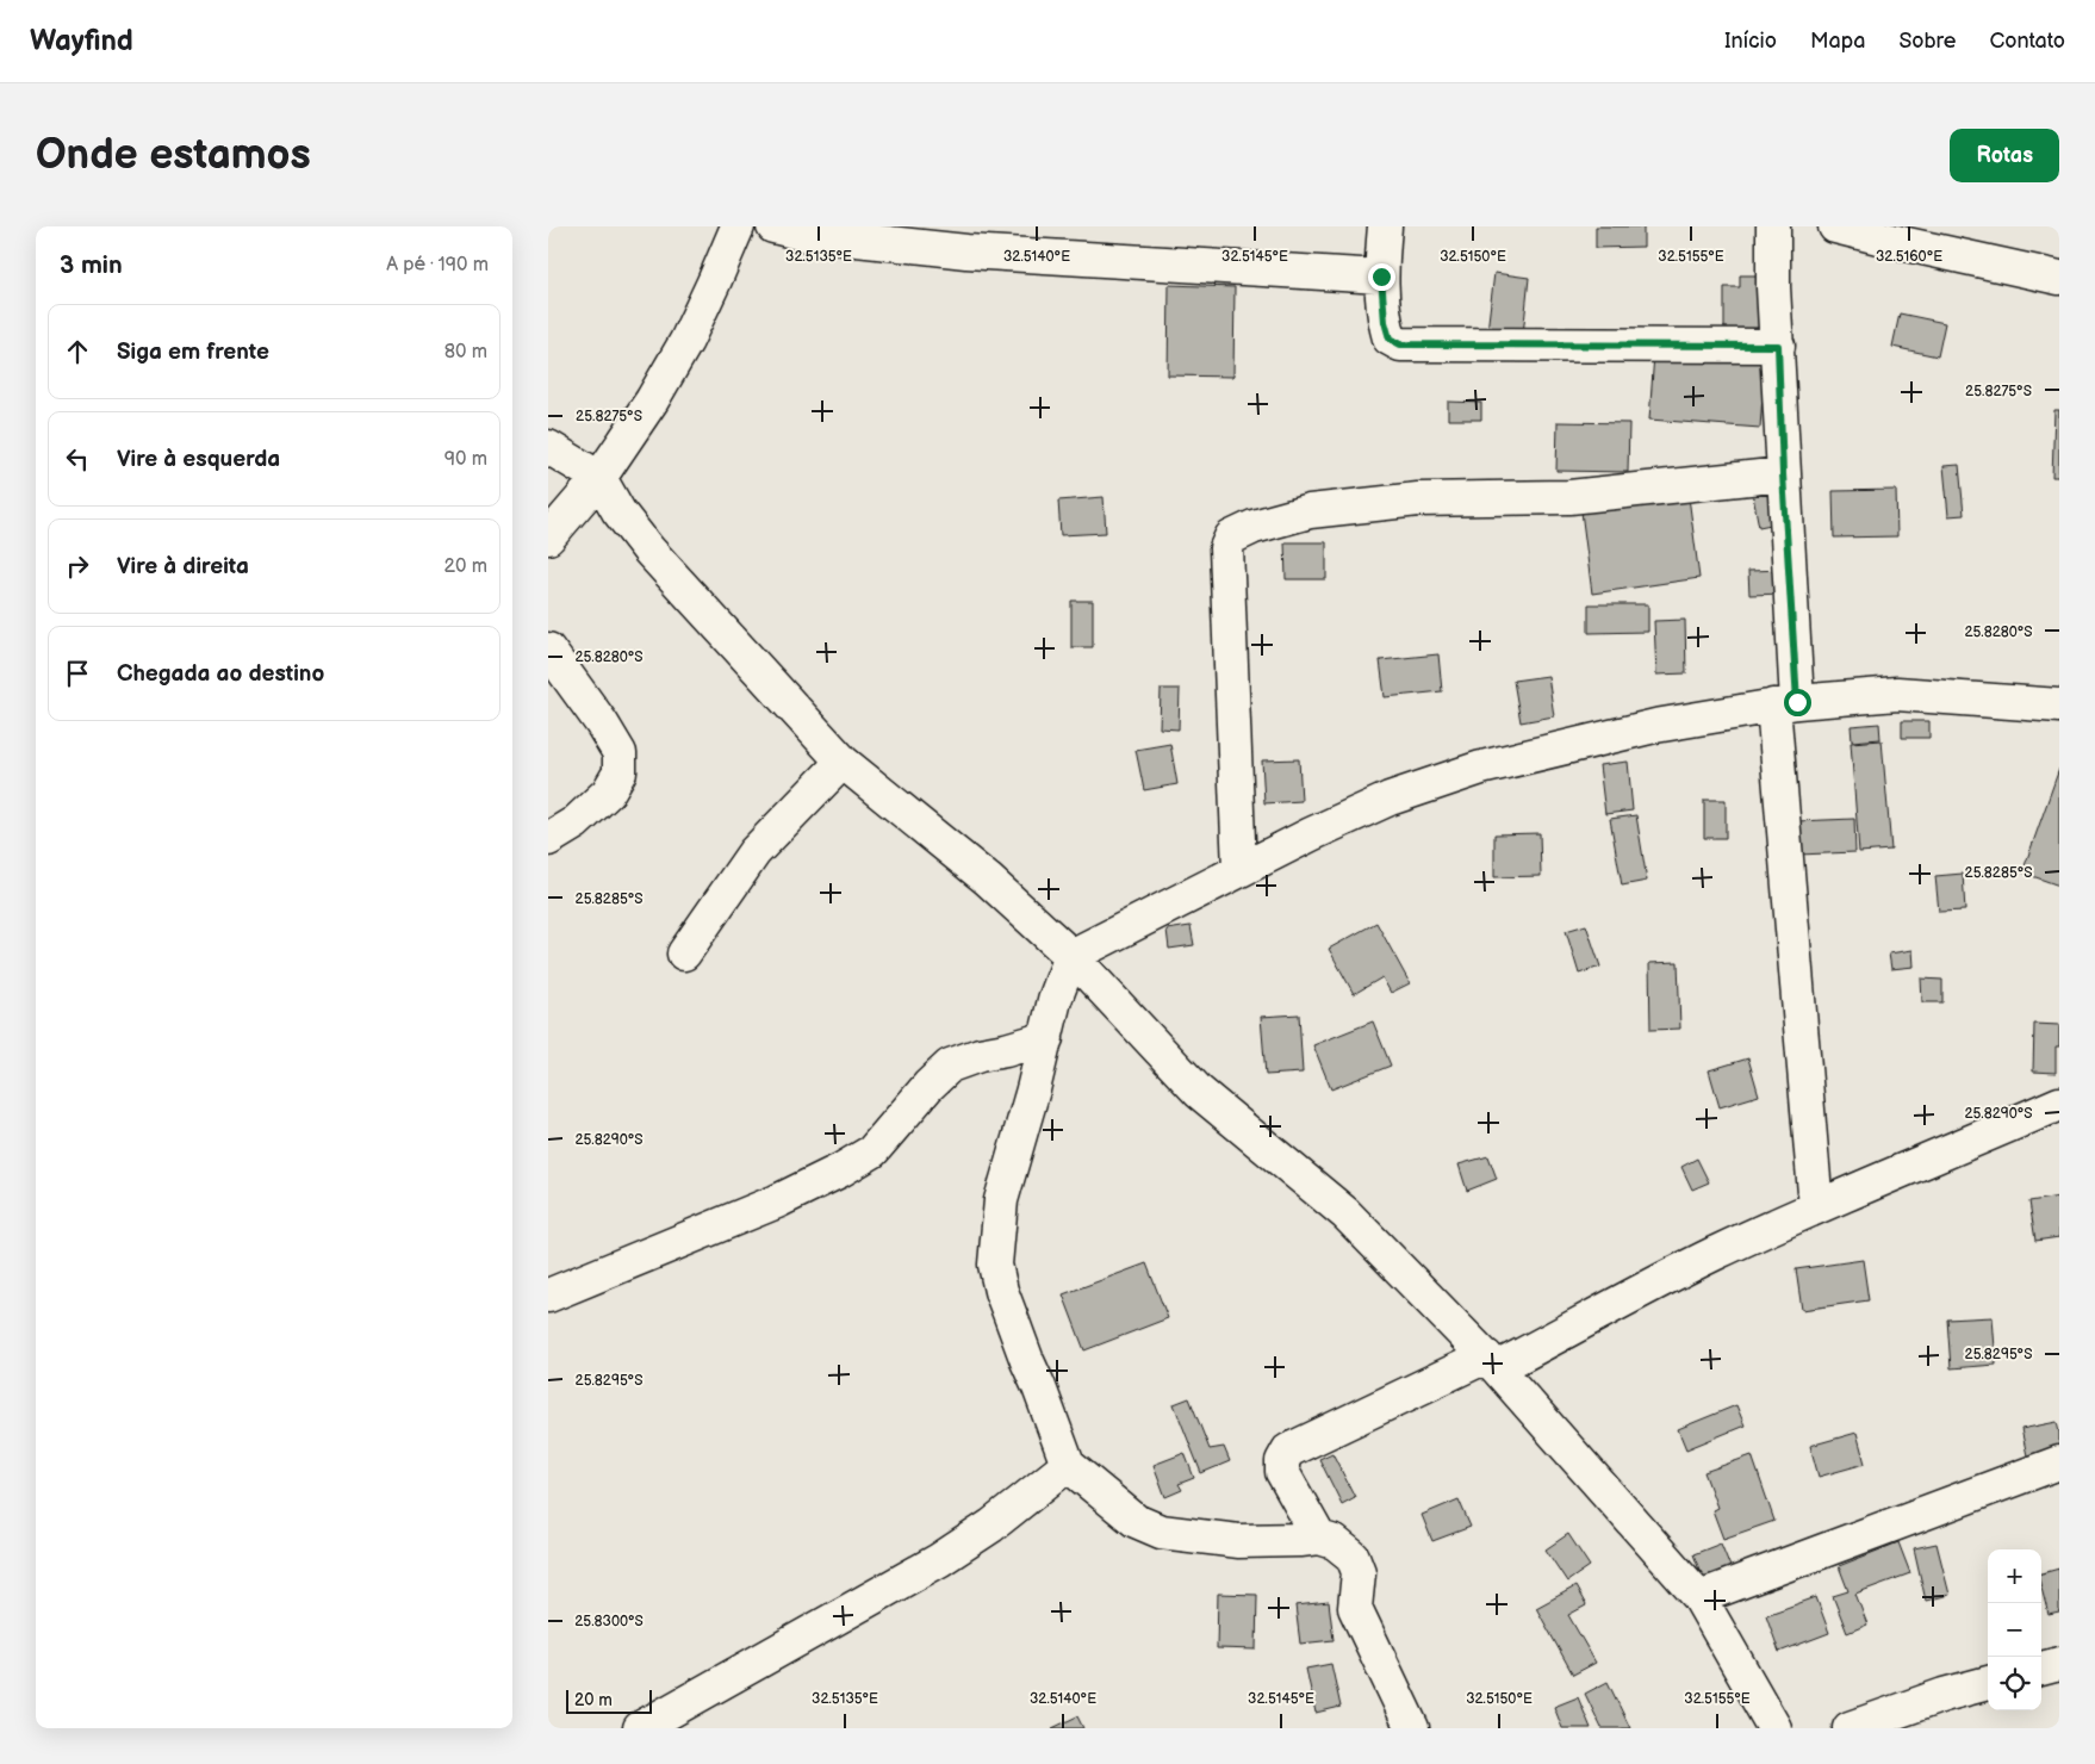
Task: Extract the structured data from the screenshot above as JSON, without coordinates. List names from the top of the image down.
{
  "scale_bar": "20 m",
  "page": {
    "header": "Wayfind",
    "nav": [
      "Início",
      "Mapa",
      "Sobre",
      "Contato"
    ],
    "buttons": "Rotas",
    "title": "Onde estamos",
    "heading": ["3 min", "A pé · 190 m"],
    "list": [
      ["Siga em frente", "80 m"],
      ["Vire à esquerda", "90 m"],
      ["Vire à direita", "20 m"],
      "Chegada ao destino"
    ],
    "map_buttons": ["+", "−"],
    "scale": "20 m"
  },
  "coordinates": [
    "32.5135°E",
    "32.5140°E",
    "32.5145°E",
    "32.5150°E",
    "32.5155°E",
    "32.5160°E",
    "25.8275°S",
    "25.8280°S",
    "25.8285°S",
    "25.8290°S",
    "25.8295°S",
    "25.8300°S"
  ]
}
